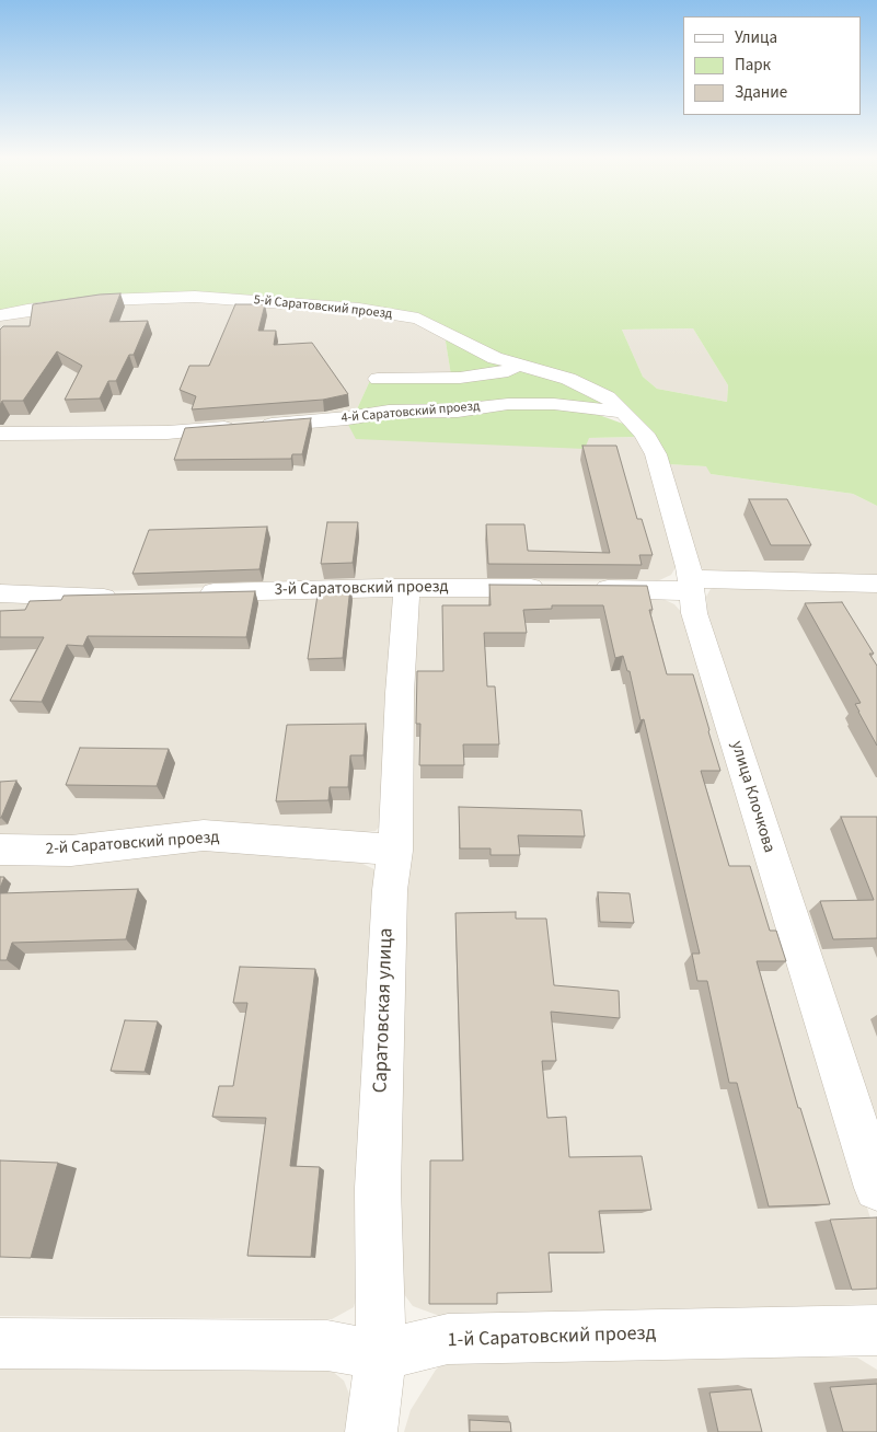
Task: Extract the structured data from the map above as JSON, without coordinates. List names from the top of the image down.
{
  "streets": {
    "street": [
      "5-й Саратовский проезд",
      "4-й Саратовский проезд",
      "3-й Саратовский проезд",
      "улица Клочкова",
      "2-й Саратовский проезд",
      "Саратовская улица",
      "1-й Саратовский проезд"
    ]
  },
  "crossings": [
    ["5-й Саратовский проезд", "4-й Саратовский проезд"],
    ["5-й Саратовский проезд", "улица Клочкова"],
    ["4-й Саратовский проезд", "улица Клочкова"],
    ["3-й Саратовский проезд", "улица Клочкова"],
    ["3-й Саратовский проезд", "Саратовская улица"],
    ["2-й Саратовский проезд", "Саратовская улица"],
    ["Саратовская улица", "1-й Саратовский проезд"]
  ],
  "legend": ["Улица", "Парк", "Здание"]
}
